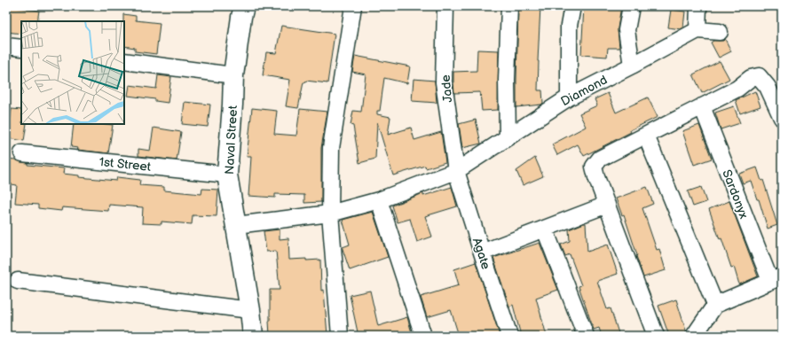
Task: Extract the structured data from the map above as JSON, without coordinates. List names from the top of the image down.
{
  "streets": {
    "street": [
      "Jade",
      "Diamond",
      "Naval Street",
      "1st Street",
      "Sardonyx",
      "Agate"
    ]
  },
  "crossings": [
    ["Jade", "Diamond"],
    ["Jade", "Agate"],
    ["Diamond", "Naval Street"],
    ["Diamond", "Agate"],
    ["Naval Street", "1st Street"]
  ]
}
